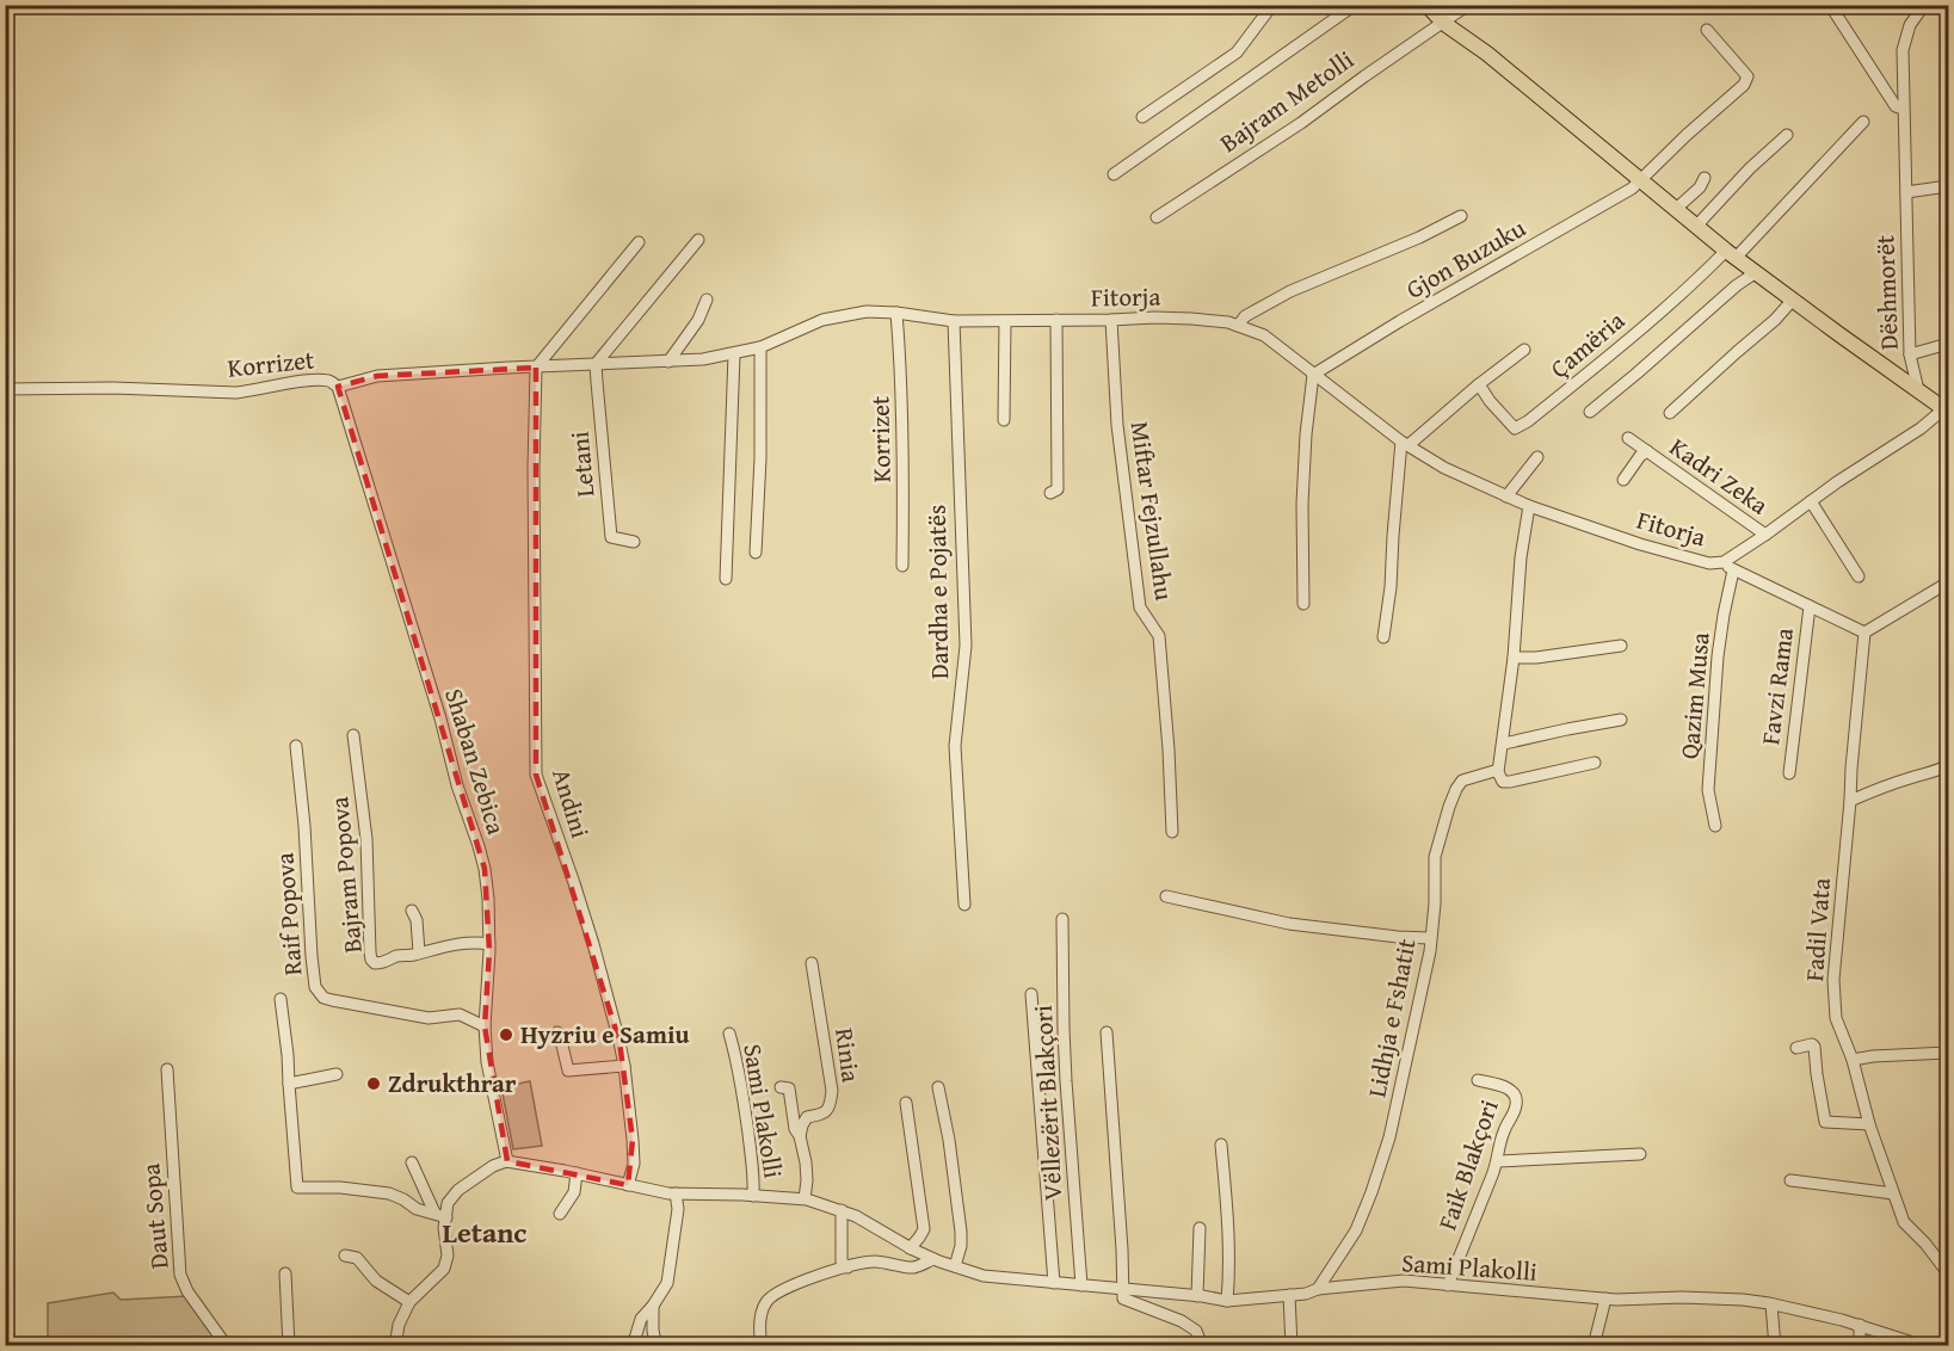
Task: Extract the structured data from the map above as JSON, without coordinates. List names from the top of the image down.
{
  "streets": {
    "street": [
      "Bajram Metolli",
      "Gjon Buzuku",
      "Dëshmorët",
      "Fitorja",
      "Çamëria",
      "Korrizet",
      "Letani",
      "Kadri Zeka",
      "Miftar Fejzullahu",
      "Dardha e Pojatës",
      "Favzi Rama",
      "Qazim Musa",
      "Shaban Zebica",
      "Andini",
      "Bajram Popova",
      "Raif Popova",
      "Fadil Vata",
      "Lidhja e Fshatit",
      "Rinia",
      "Vëllezërit Blakçori",
      "Sami Plakolli",
      "Faik Blakçori",
      "Daut Sopa"
    ]
  },
  "crossings": [
    ["Gjon Buzuku", "Fitorja"],
    ["Fitorja", "Çamëria"],
    ["Fitorja", "Korrizet"],
    ["Fitorja", "Kadri Zeka"],
    ["Fitorja", "Miftar Fejzullahu"],
    ["Fitorja", "Dardha e Pojatës"],
    ["Fitorja", "Qazim Musa"],
    ["Korrizet", "Letani"],
    ["Korrizet", "Dardha e Pojatës"],
    ["Korrizet", "Shaban Zebica"],
    ["Korrizet", "Andini"],
    ["Shaban Zebica", "Bajram Popova"],
    ["Shaban Zebica", "Raif Popova"],
    ["Shaban Zebica", "Sami Plakolli"],
    ["Andini", "Sami Plakolli"],
    ["Lidhja e Fshatit", "Sami Plakolli"],
    ["Vëllezërit Blakçori", "Sami Plakolli"],
    ["Sami Plakolli", "Faik Blakçori"]
  ],
  "districts": ["Letanc"],
  "places": ["Hyzriu e Samiu", "Zdrukthrar"]
}
